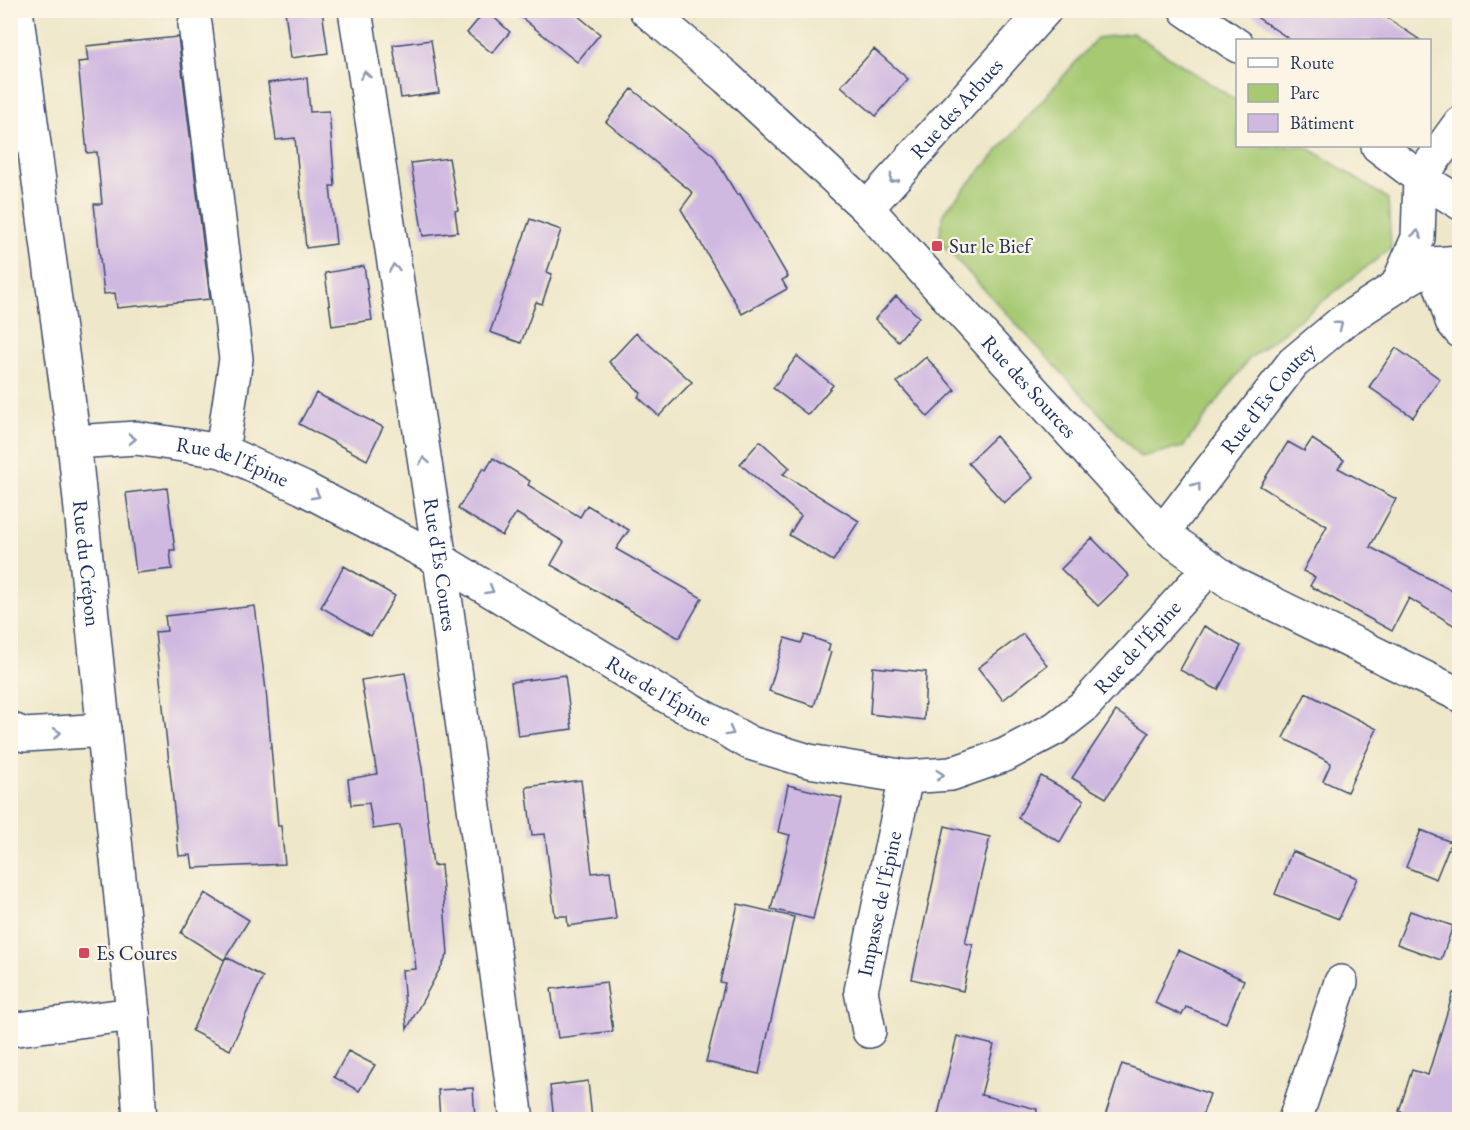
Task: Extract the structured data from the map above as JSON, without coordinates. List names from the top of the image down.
{
  "streets": {
    "street": [
      "Rue des Arbues",
      "Rue des Sources",
      "Rue d'Es Coutey",
      "Rue de l'Épine",
      "Rue du Crépon",
      "Rue d'Es Coures",
      "Impasse de l'Épine"
    ]
  },
  "crossings": [
    ["Rue des Arbues", "Rue des Sources"],
    ["Rue des Sources", "Rue d'Es Coutey"],
    ["Rue des Sources", "Rue de l'Épine"],
    ["Rue de l'Épine", "Rue du Crépon"],
    ["Rue de l'Épine", "Rue d'Es Coures"],
    ["Rue de l'Épine", "Impasse de l'Épine"]
  ],
  "one_way": ["Rue des Arbues", "Rue d'Es Coutey", "Rue de l'Épine"],
  "places": {
    "transit": ["Sur le Bief", "Es Coures"]
  },
  "legend": ["Route", "Parc", "Bâtiment"]
}
